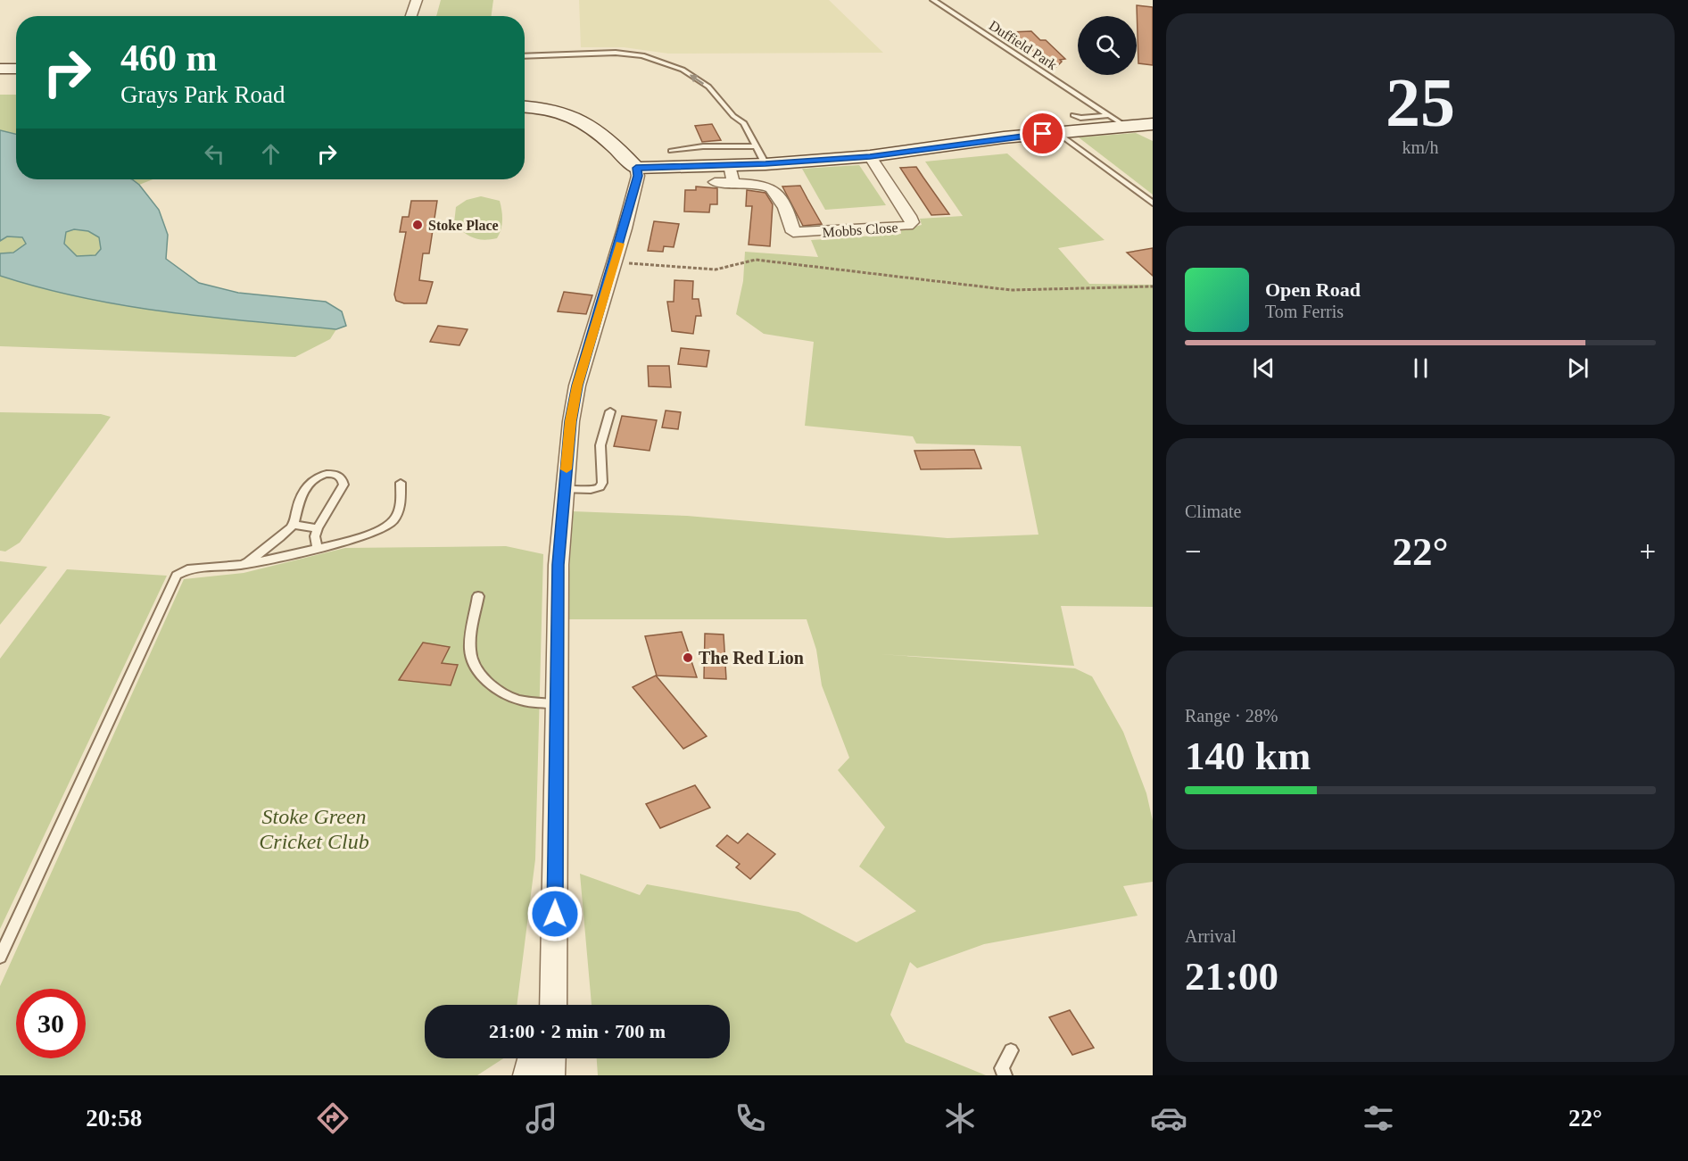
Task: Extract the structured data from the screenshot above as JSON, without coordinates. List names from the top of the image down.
{
  "streets": {
    "street": ["Mobbs Close"],
    "lane": ["Duffield Park"]
  },
  "parks": ["Stoke Green Cricket Club"],
  "places": ["Stoke Place", "The Red Lion"],
  "page": {
    "tile": [
      ["25", "km/h"],
      "Climate",
      ["Range · 28%", "140 km"],
      ["Arrival", "21:00"]
    ],
    "turn": ["460 m", "Grays Park Road"],
    "song": ["Open Road", "Tom Ferris"],
    "heat": ["−", "22°", "+"],
    "limit": "30",
    "trip": "21:00 · 2 min · 700 m",
    "tabs": ["20:58", "22°"]
  }
}
